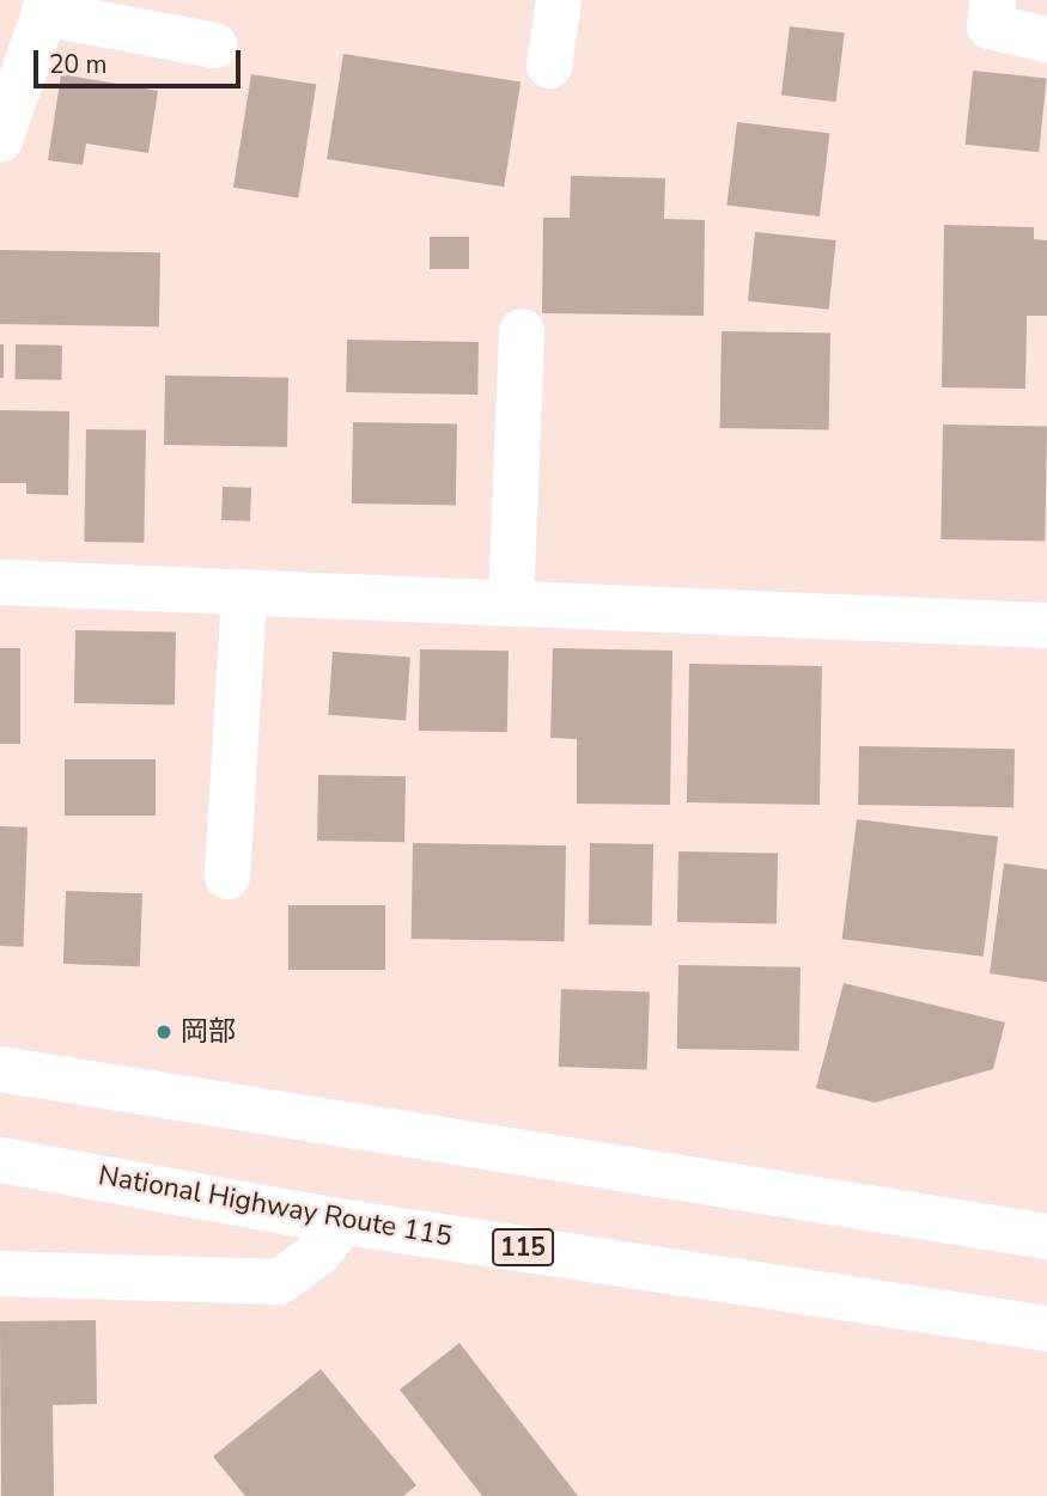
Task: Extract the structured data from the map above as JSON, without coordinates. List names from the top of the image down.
{
  "streets": {
    "main road": ["National Highway Route 115", "115"]
  },
  "places": ["岡部"],
  "scale_bar": "20 m"
}
